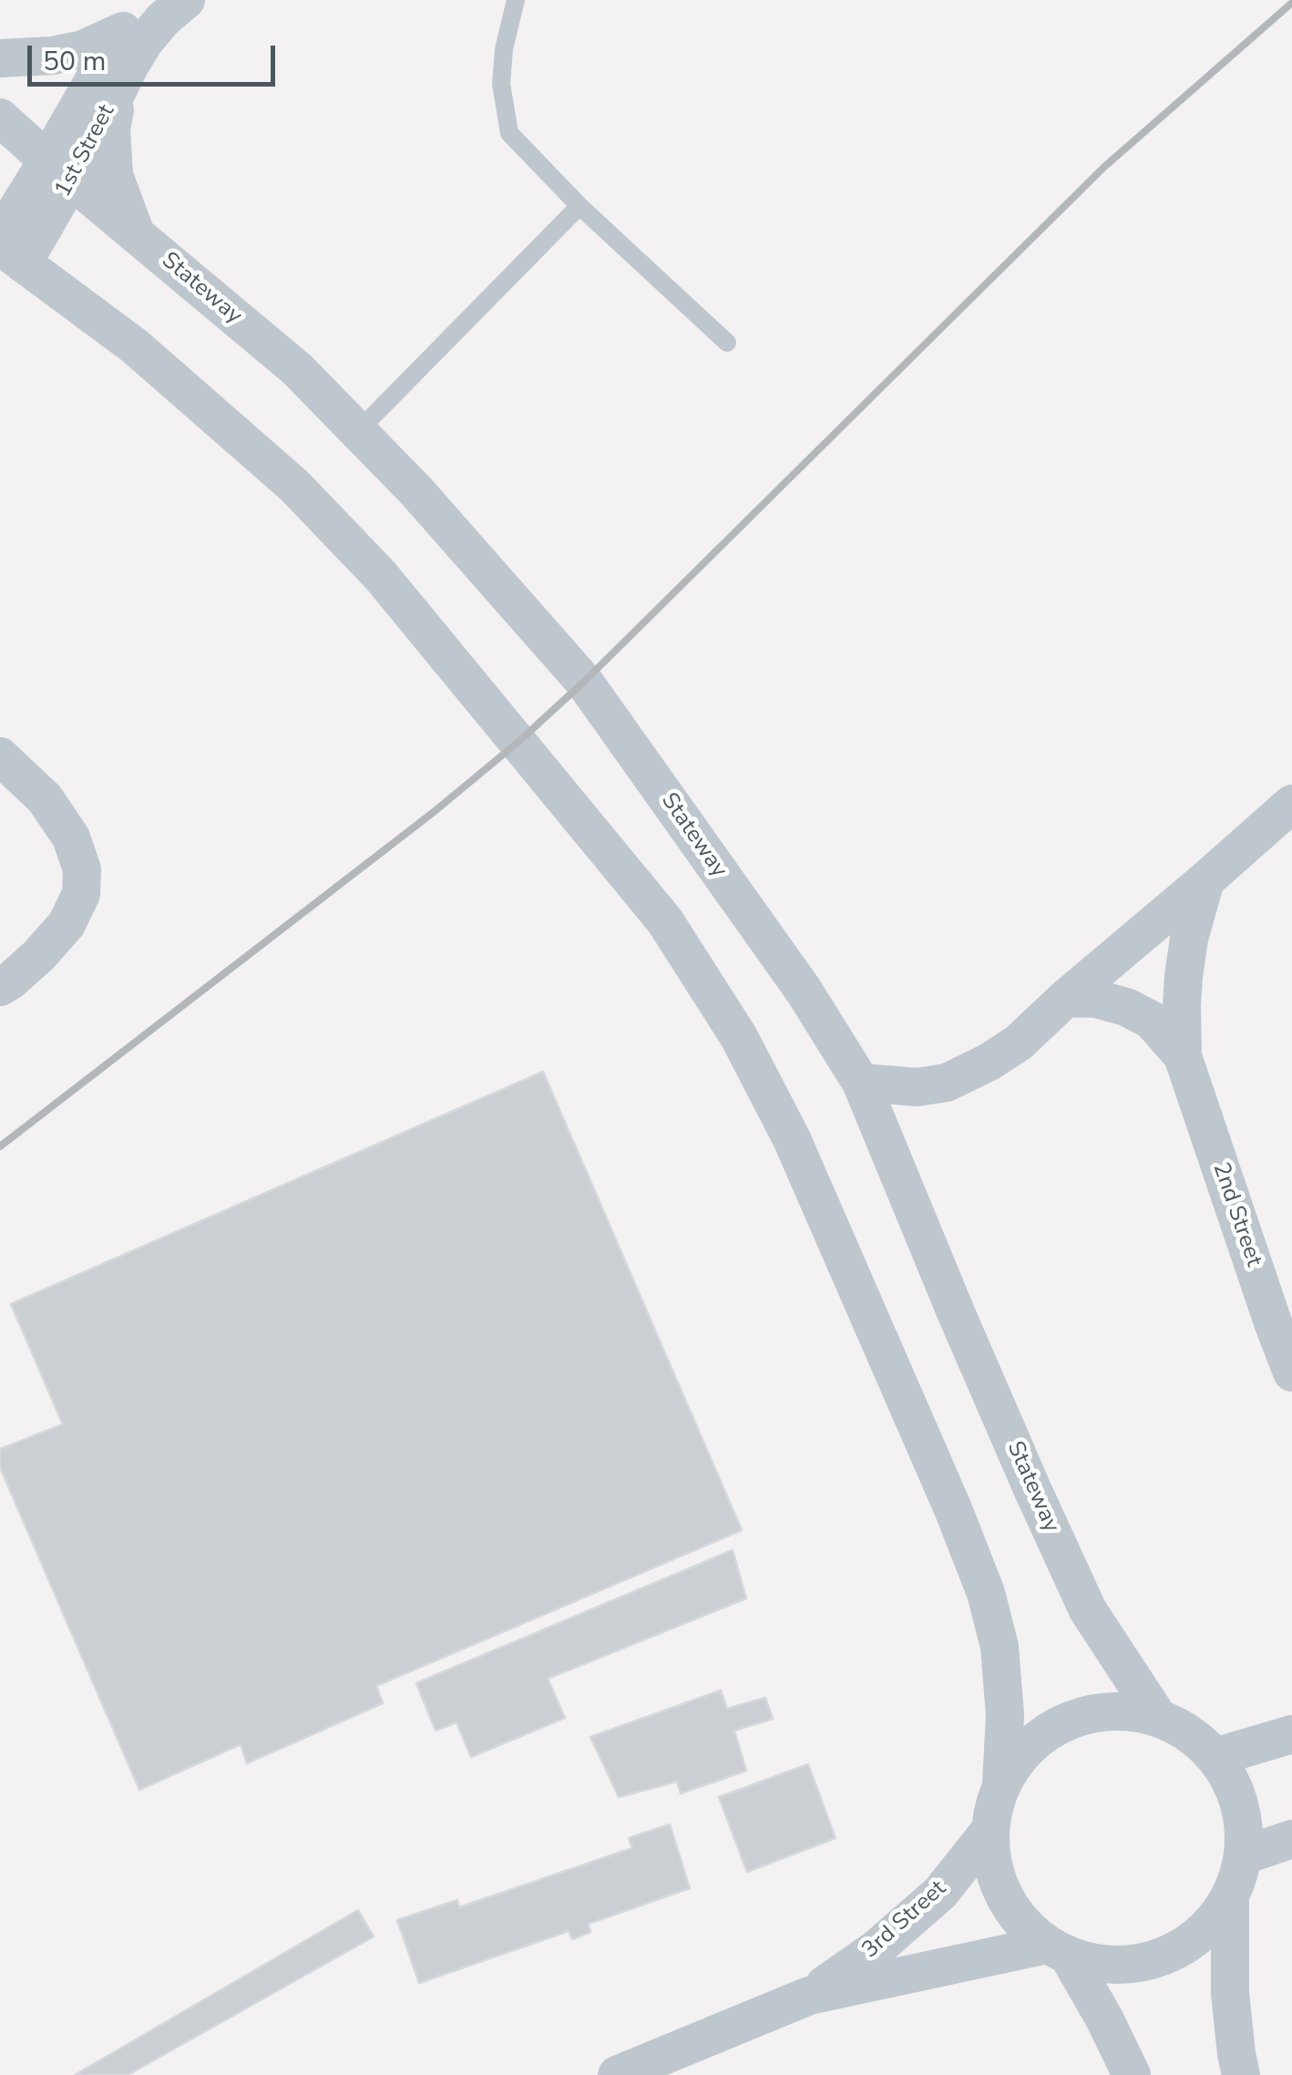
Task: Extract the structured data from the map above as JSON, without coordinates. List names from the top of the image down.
{
  "streets": {
    "street": [
      "1st Street",
      "Stateway",
      "2nd Street",
      "3rd Street"
    ]
  },
  "crossings": [
    ["1st Street", "Stateway"],
    ["Stateway", "3rd Street"]
  ],
  "scale_bar": "50 m"
}
